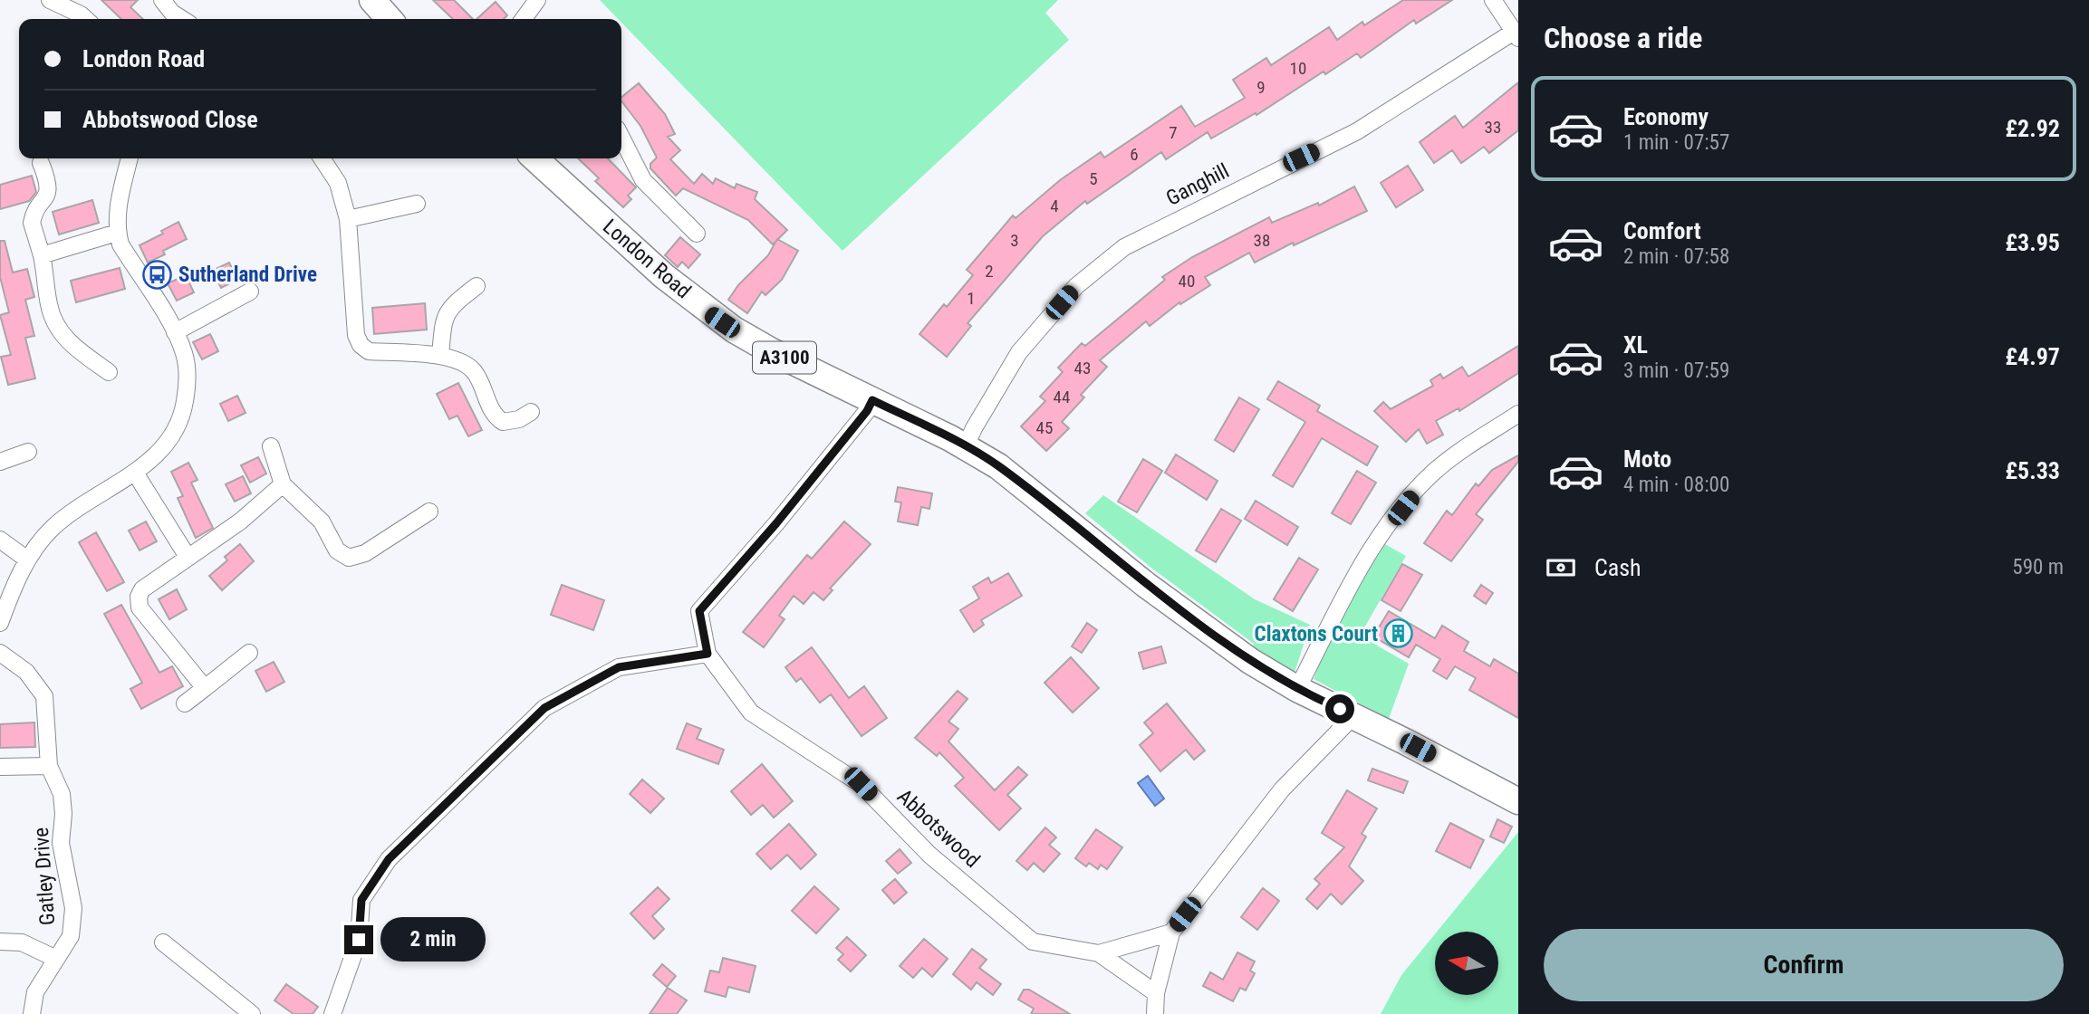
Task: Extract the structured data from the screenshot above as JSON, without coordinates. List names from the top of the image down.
{
  "streets": {
    "main road": ["London Road", "A3100"],
    "street": ["Ganghill", "Abbotswood", "Gatley Drive"]
  },
  "crossings": [
    ["Ganghill", "London Road"],
    ["London Road", "Abbotswood"]
  ],
  "places": {
    "bus stop": ["Sutherland Drive"],
    "building": ["Claxtons Court"]
  },
  "house_numbers": [
    "10",
    "9",
    "33",
    "7",
    "6",
    "5",
    "4",
    "3",
    "38",
    "2",
    "40",
    "1",
    "43",
    "44",
    "45"
  ],
  "north": "left",
  "page": {
    "heading": "Choose a ride",
    "banner": ["London Road", "Abbotswood Close"],
    "list": [
      {
        "name": "Economy",
        "note": "1 min · 07:57",
        "value": "£2.92"
      },
      {
        "name": "Comfort",
        "note": "2 min · 07:58",
        "value": "£3.95"
      },
      {
        "name": "XL",
        "note": "3 min · 07:59",
        "value": "£4.97"
      },
      {
        "name": "Moto",
        "note": "4 min · 08:00",
        "value": "£5.33"
      }
    ],
    "pay": ["Cash", "590 m"],
    "buttons": "Confirm",
    "bubble": "2 min"
  }
}
